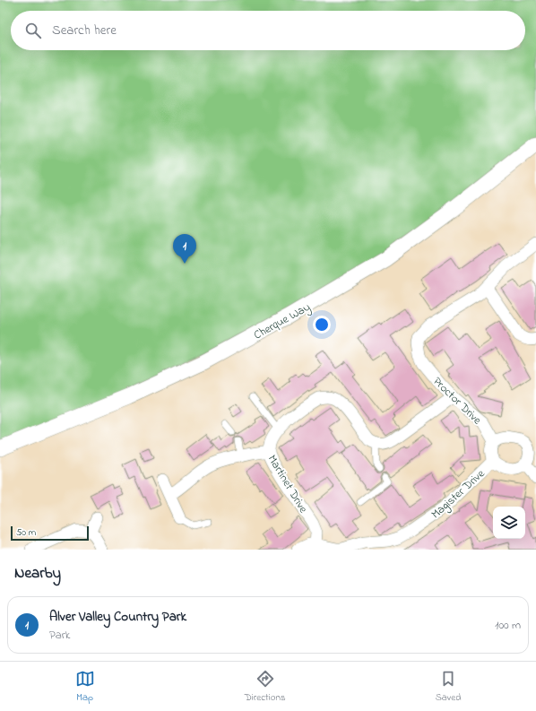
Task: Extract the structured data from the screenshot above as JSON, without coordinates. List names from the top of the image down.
{
  "streets": {
    "street": [
      "Cherque Way",
      "Proctor Drive",
      "Martinet Drive",
      "Magister Drive"
    ]
  },
  "crossings": [
    ["Proctor Drive", "Magister Drive"],
    ["Martinet Drive", "Magister Drive"]
  ],
  "scale_bar": "50 m",
  "page": {
    "search": "Search here",
    "pins": "1",
    "scale": "50 m",
    "heading": "Nearby",
    "list": [
      {
        "mark": "1",
        "name": "Alver Valley Country Park",
        "note": "Park",
        "value": "100 m"
      }
    ],
    "nav": ["Map", "Directions", "Saved"]
  }
}
